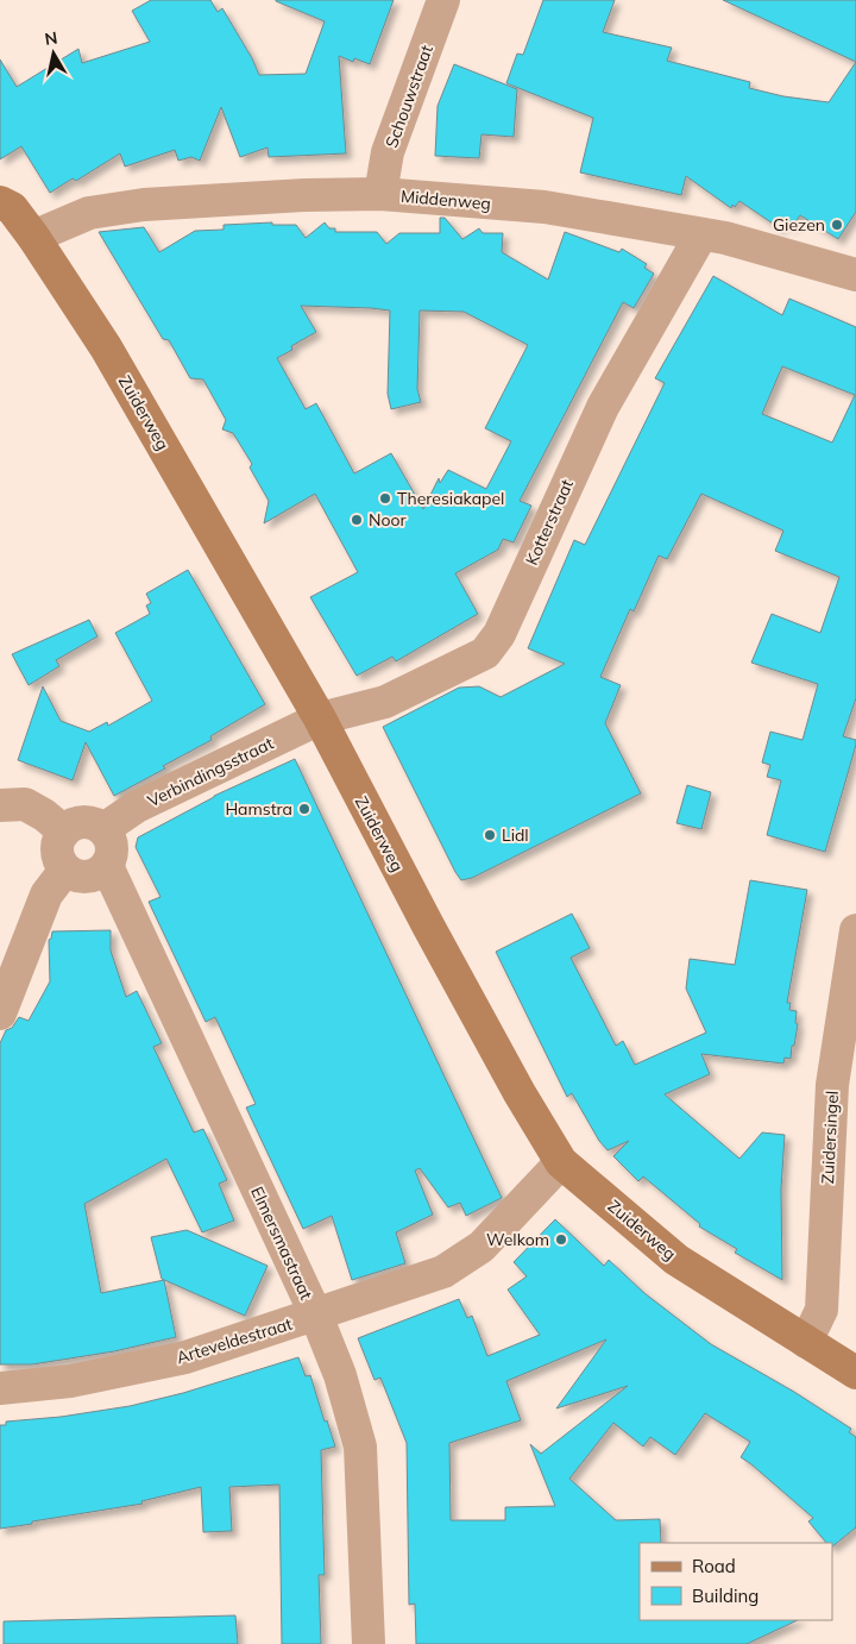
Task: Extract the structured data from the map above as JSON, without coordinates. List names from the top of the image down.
{
  "streets": {
    "street": [
      "Schouwstraat",
      "Middenweg",
      "Zuiderweg",
      "Kotterstraat",
      "Verbindingsstraat",
      "Zuidersingel",
      "Elmersmastraat",
      "Arteveldestraat"
    ]
  },
  "crossings": [
    ["Schouwstraat", "Middenweg"],
    ["Middenweg", "Zuiderweg"],
    ["Middenweg", "Kotterstraat"],
    ["Zuiderweg", "Kotterstraat"],
    ["Zuiderweg", "Verbindingsstraat"],
    ["Zuiderweg", "Zuidersingel"],
    ["Zuiderweg", "Arteveldestraat"],
    ["Kotterstraat", "Verbindingsstraat"],
    ["Verbindingsstraat", "Elmersmastraat"],
    ["Elmersmastraat", "Arteveldestraat"]
  ],
  "places": [
    "Giezen",
    "Theresiakapel",
    "Noor",
    "Hamstra",
    "Lidl",
    "Welkom"
  ],
  "legend": ["Road", "Building"],
  "north": "top"
}
